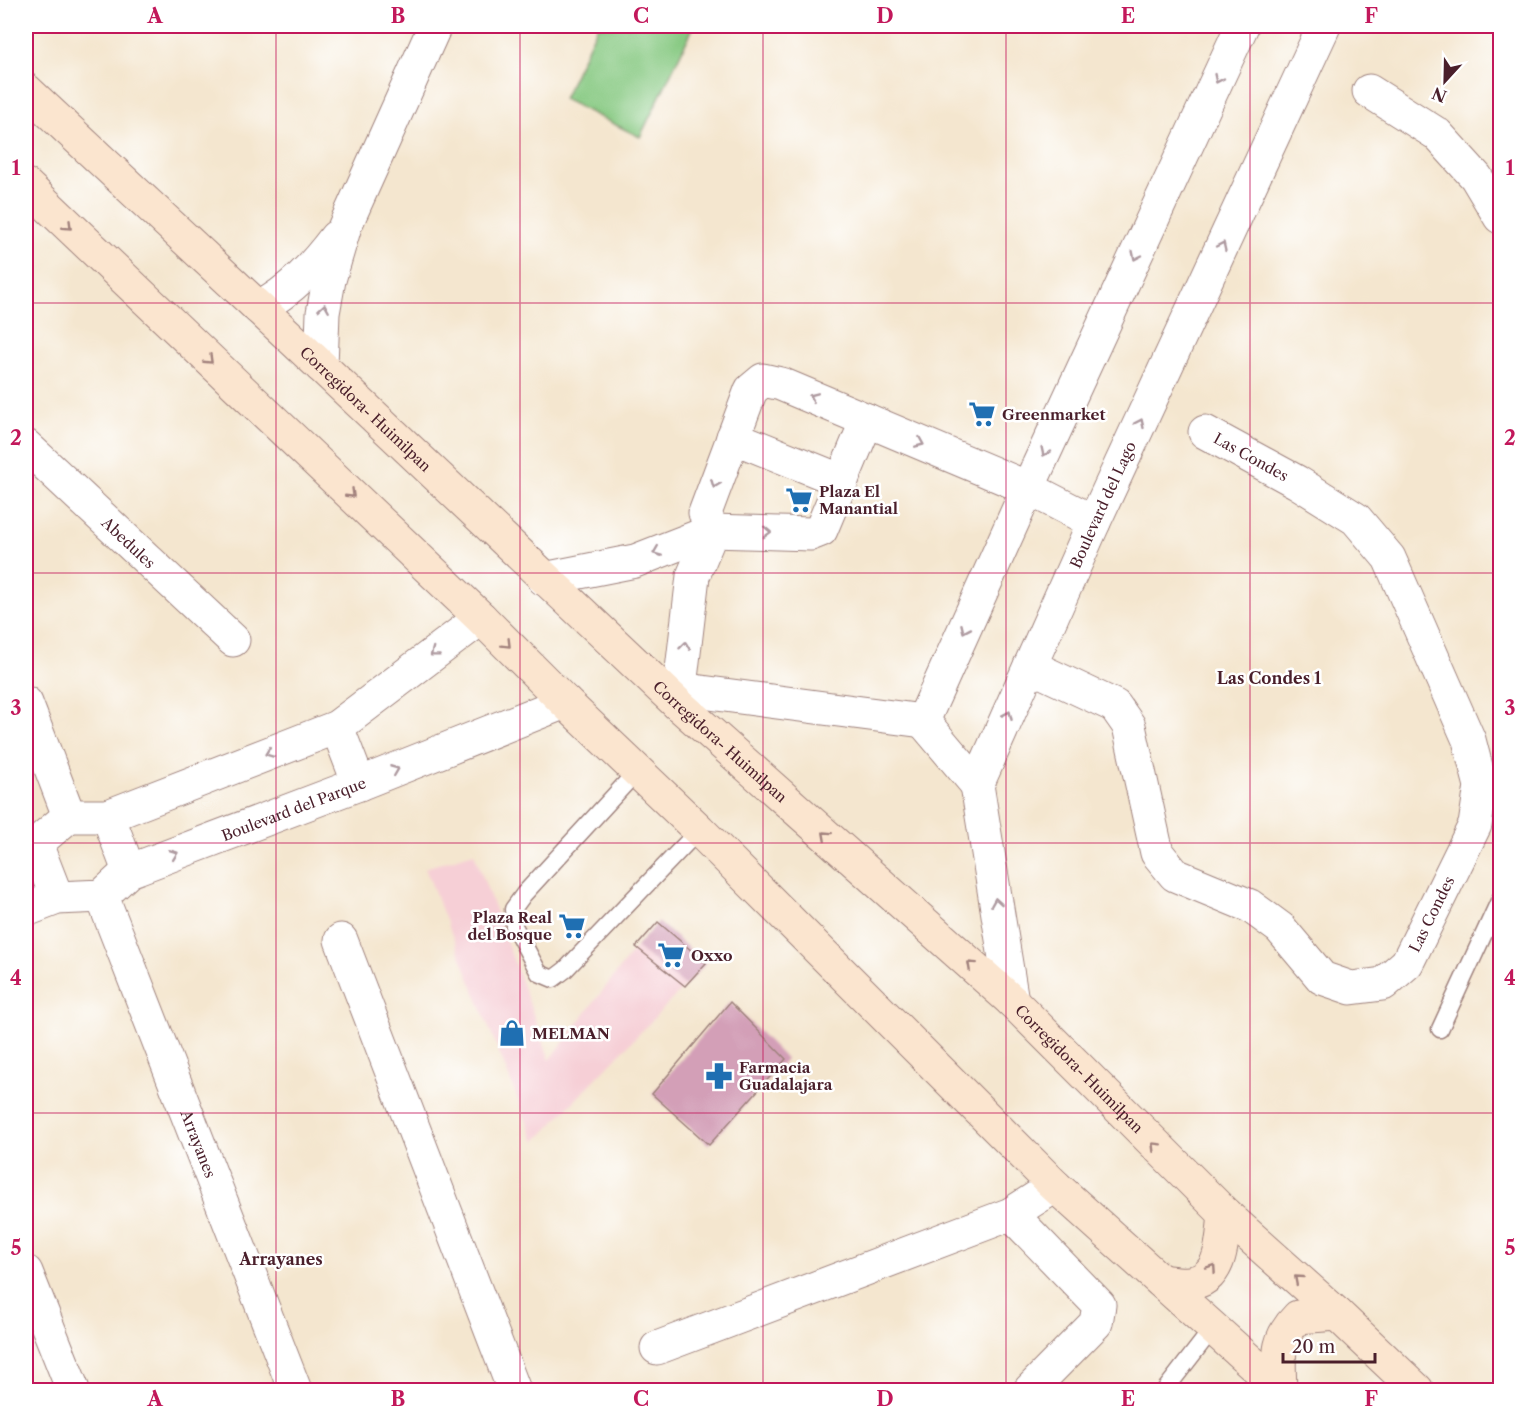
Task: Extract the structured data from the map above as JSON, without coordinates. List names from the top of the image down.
{
  "streets": {
    "main road": ["Corregidora- Huimilpan"],
    "street": [
      "Las Condes",
      "Boulevard del Lago",
      "Abedules",
      "Boulevard del Parque",
      "Arrayanes"
    ]
  },
  "crossings": [
    ["Las Condes", "Boulevard del Lago"],
    ["Boulevard del Parque", "Arrayanes"]
  ],
  "districts": ["Las Condes 1", "Arrayanes"],
  "places": {
    "supermarket": [
      "Greenmarket",
      "Plaza El Manantial",
      "Plaza Real del Bosque",
      "Oxxo"
    ],
    "shop": ["MELMAN"],
    "pharmacy": ["Farmacia Guadalajara"]
  },
  "scale_bar": "20 m",
  "north": "bottom",
  "grid": {
    "columns": [
      "A",
      "B",
      "C",
      "D",
      "E",
      "F"
    ],
    "rows": [
      "1",
      "2",
      "3",
      "4",
      "5"
    ]
  }
}
